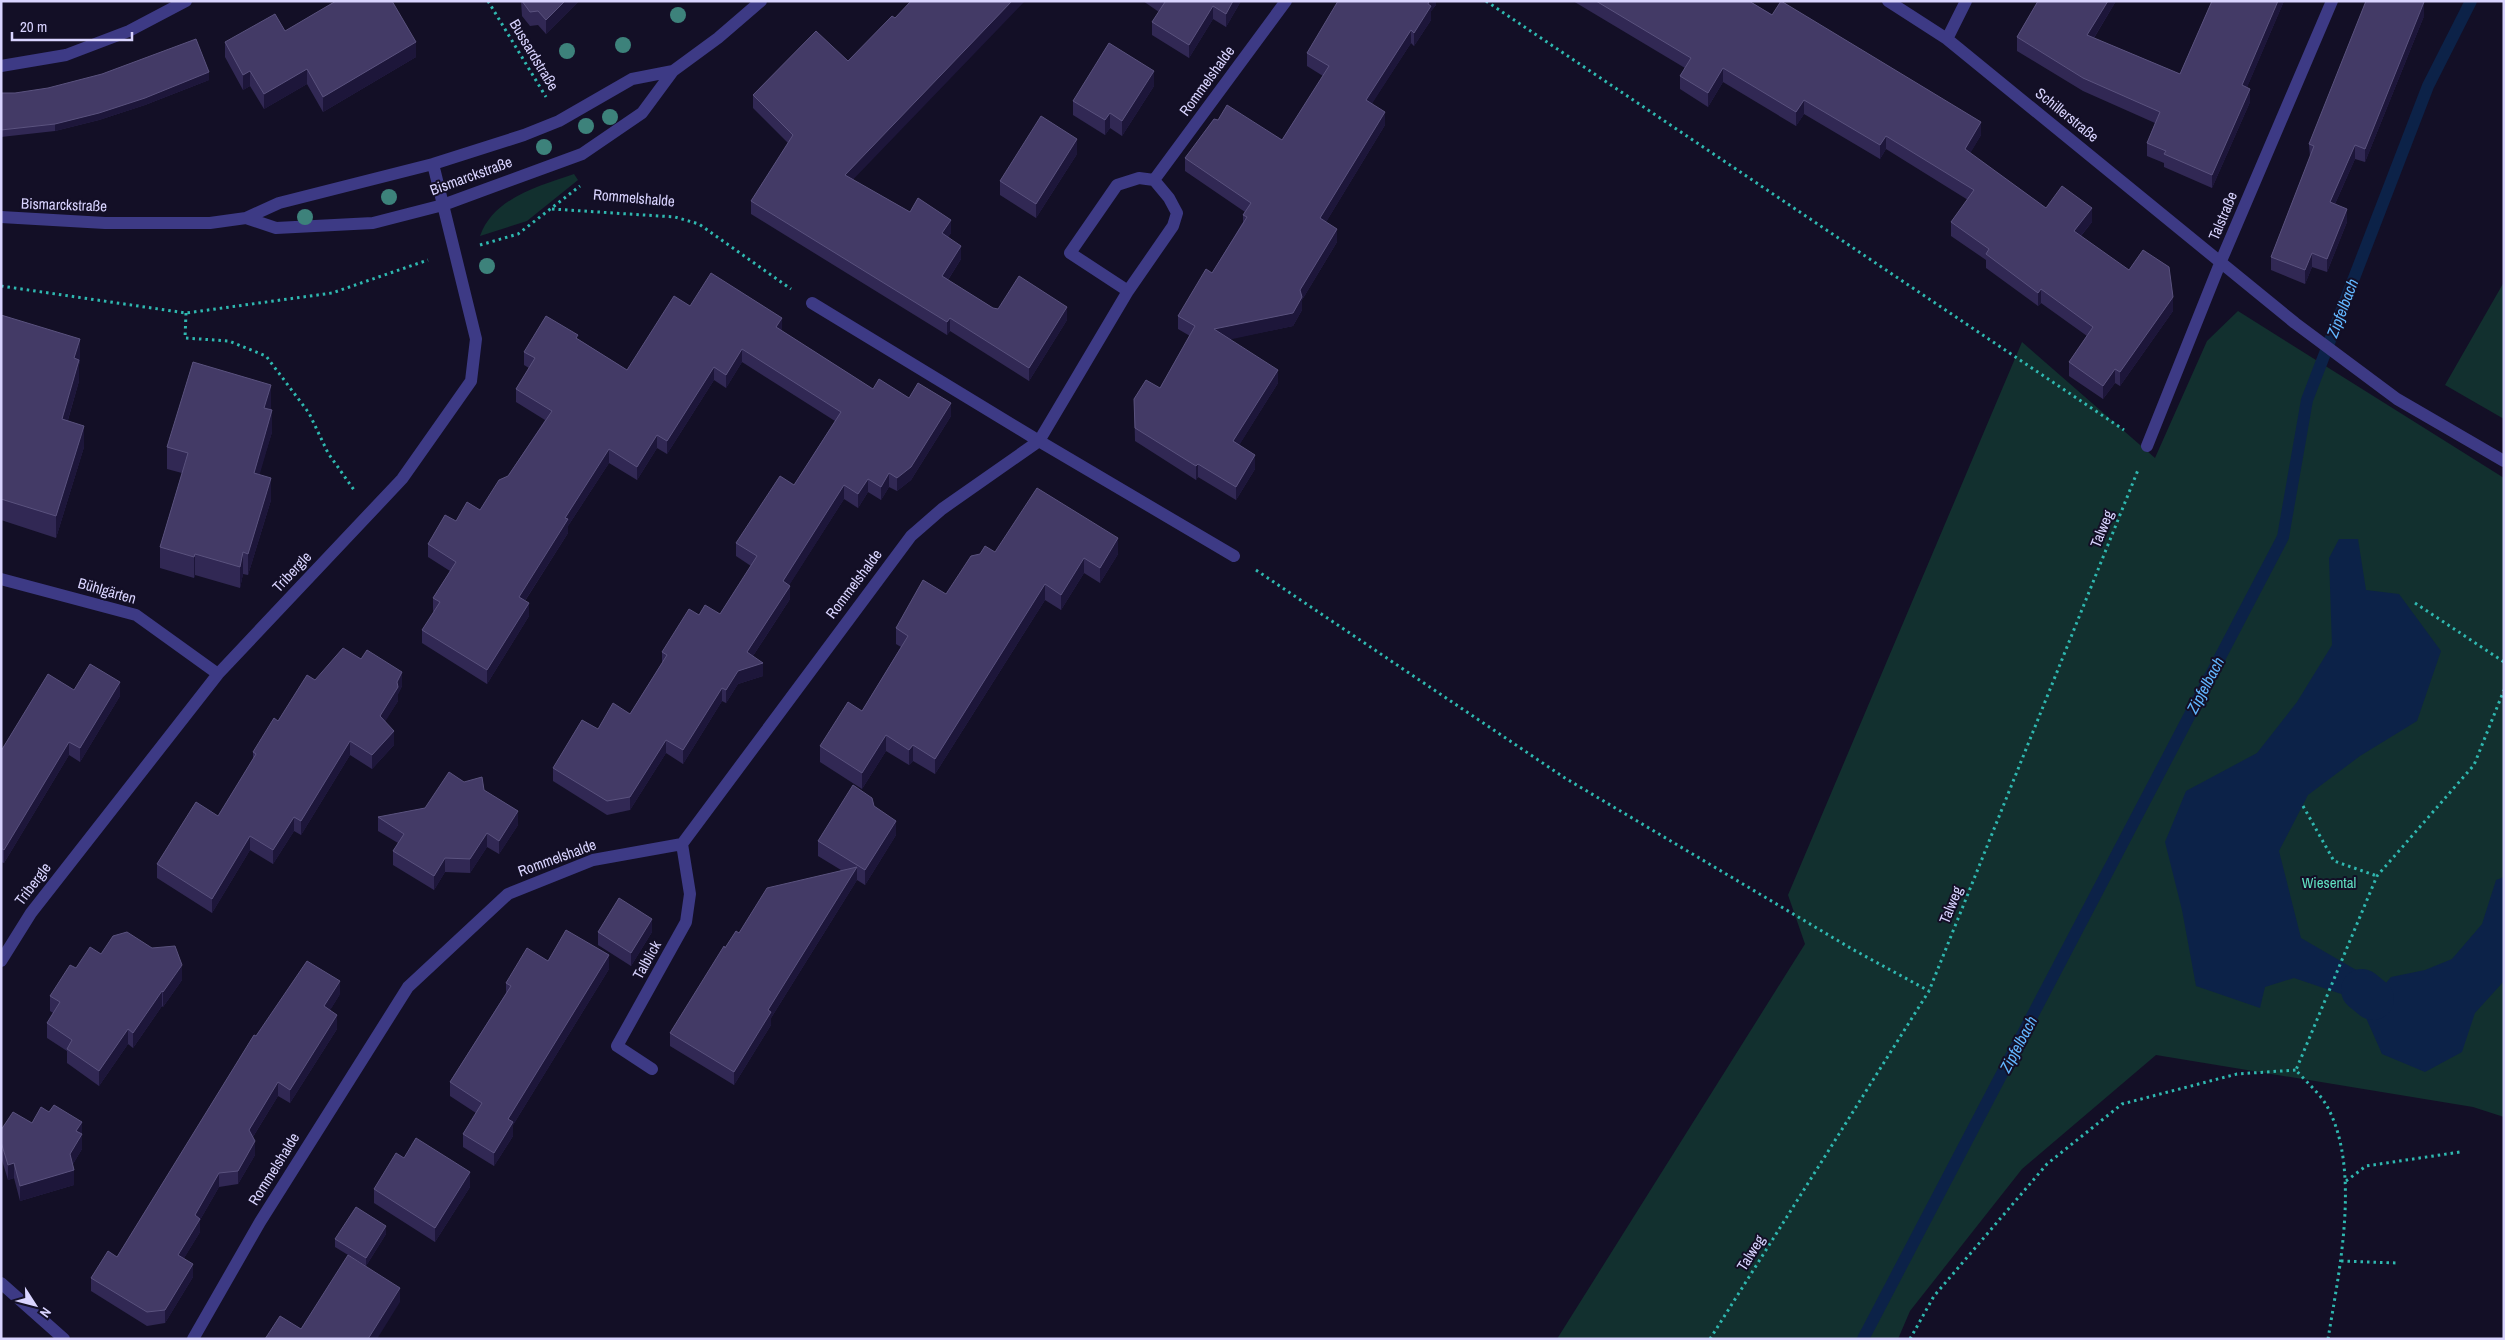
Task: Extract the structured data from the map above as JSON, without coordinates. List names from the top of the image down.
{
  "streets": {
    "street": [
      "Rommelshalde",
      "Schillerstraße",
      "Bismarckstraße",
      "Talstraße",
      "Tribergle",
      "Bühlgärten",
      "Talblick"
    ],
    "path": ["Bussardstraße", "Talweg"]
  },
  "crossings": [
    ["Bussardstraße", "Bismarckstraße"],
    ["Rommelshalde", "Talblick"],
    ["Schillerstraße", "Talstraße"],
    ["Bismarckstraße", "Tribergle"],
    ["Talstraße", "Talweg"],
    ["Tribergle", "Bühlgärten"]
  ],
  "water": ["Zipfelbach"],
  "parks": ["Wiesental"],
  "scale_bar": "20 m",
  "north": "bottom right"
}
